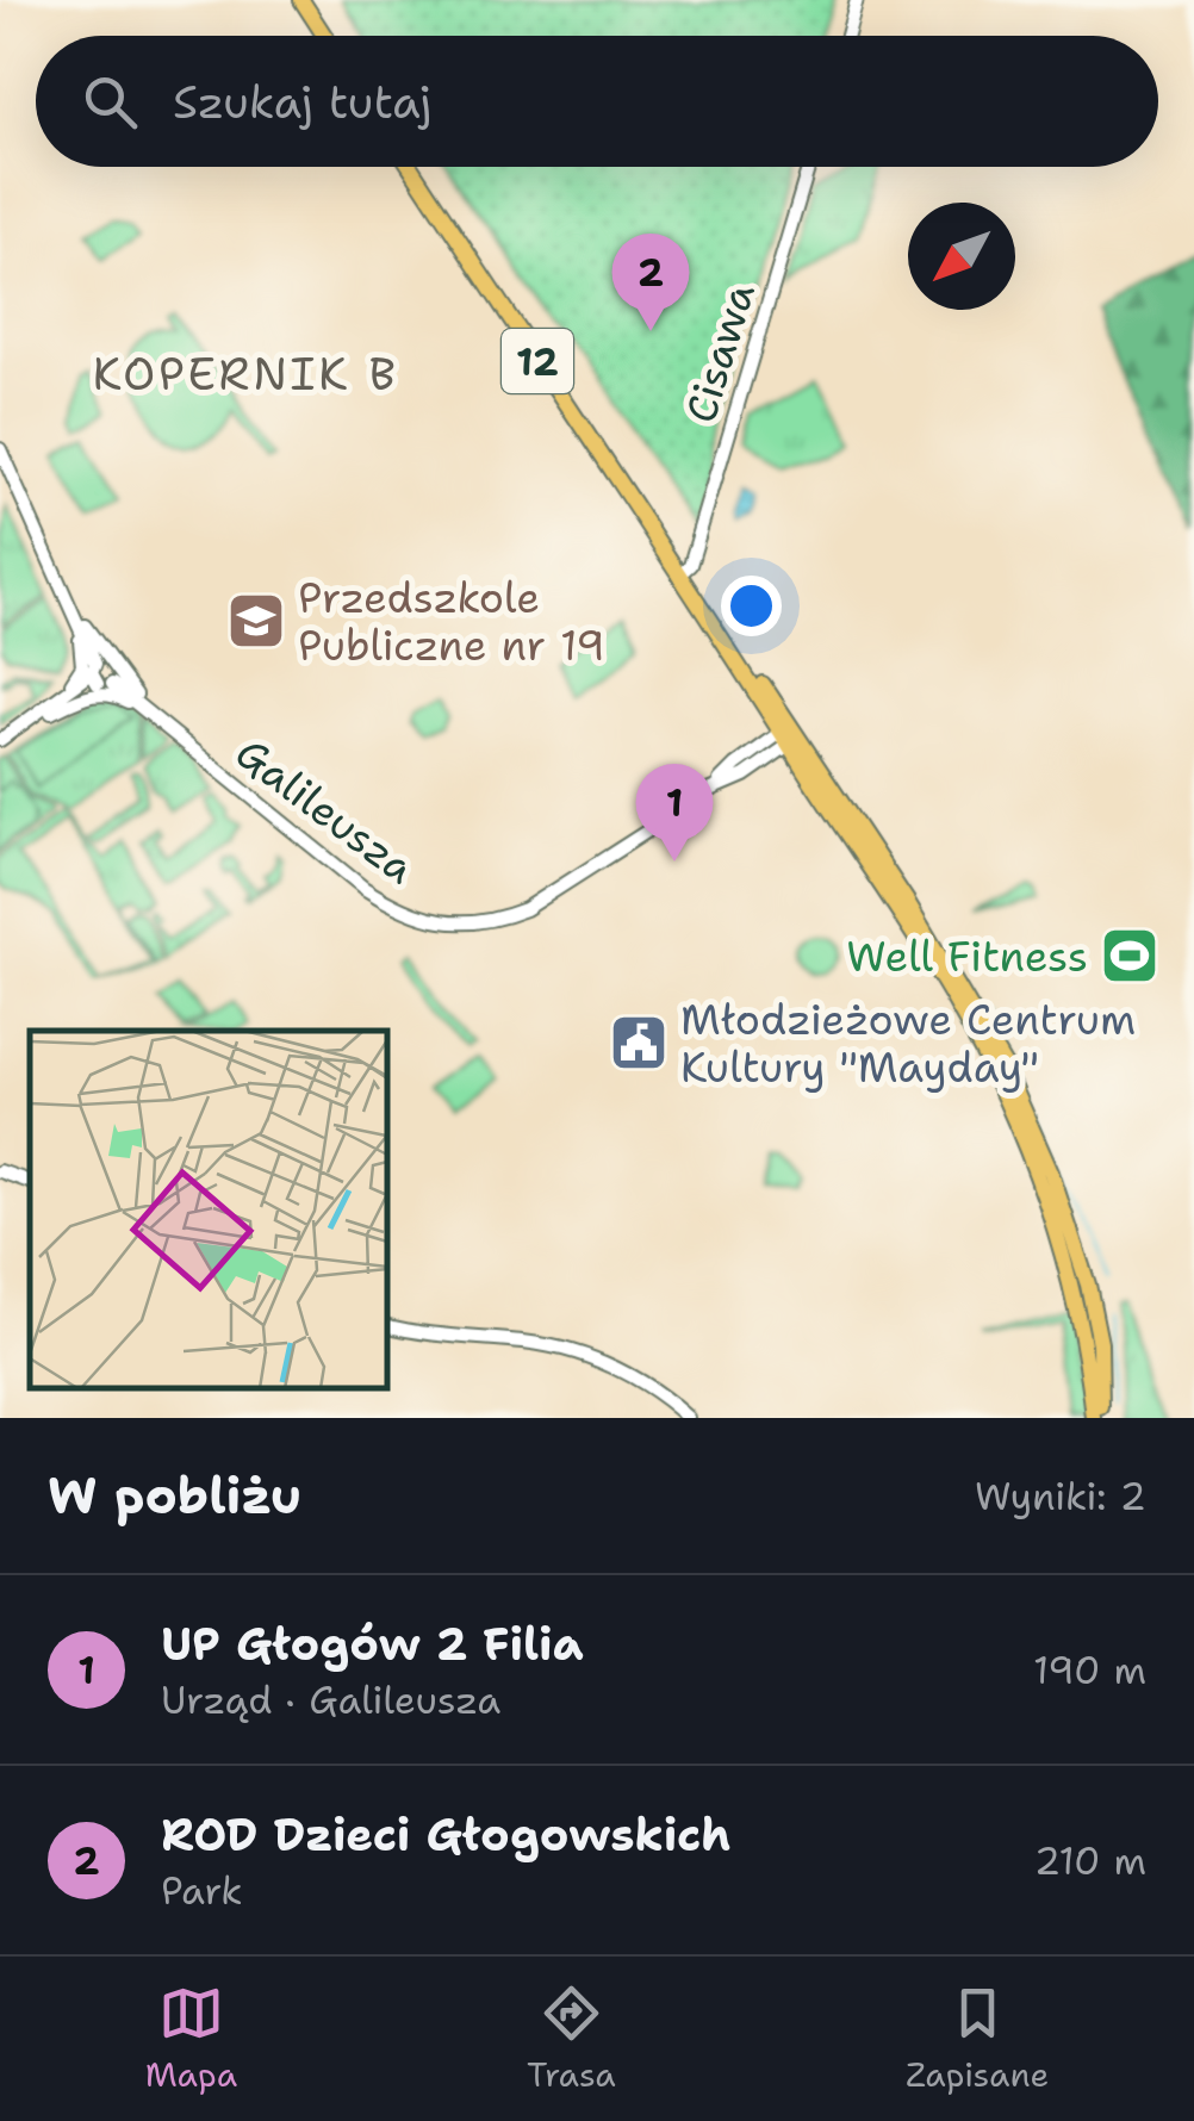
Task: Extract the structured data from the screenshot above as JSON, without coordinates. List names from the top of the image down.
{
  "streets": {
    "main road": ["12"],
    "street": ["Cisawa", "Galileusza"]
  },
  "crossings": [
    ["Cisawa", "12"],
    ["12", "Galileusza"]
  ],
  "districts": ["KOPERNIK B"],
  "places": {
    "school or university": ["Przedszkole Publiczne nr 19"],
    "sports": ["Well Fitness"],
    "public building": ["Młodzieżowe Centrum Kultury \"Mayday\""]
  },
  "north": "bottom left",
  "page": {
    "search": "Szukaj tutaj",
    "pins": ["2", "1"],
    "heading": ["W pobliżu", "Wyniki: 2"],
    "list": [
      {
        "mark": "1",
        "name": "UP Głogów 2 Filia",
        "note": "Urząd · Galileusza",
        "value": "190 m"
      },
      {
        "mark": "2",
        "name": "ROD Dzieci Głogowskich",
        "note": "Park",
        "value": "210 m"
      }
    ],
    "nav": ["Mapa", "Trasa", "Zapisane"]
  }
}
